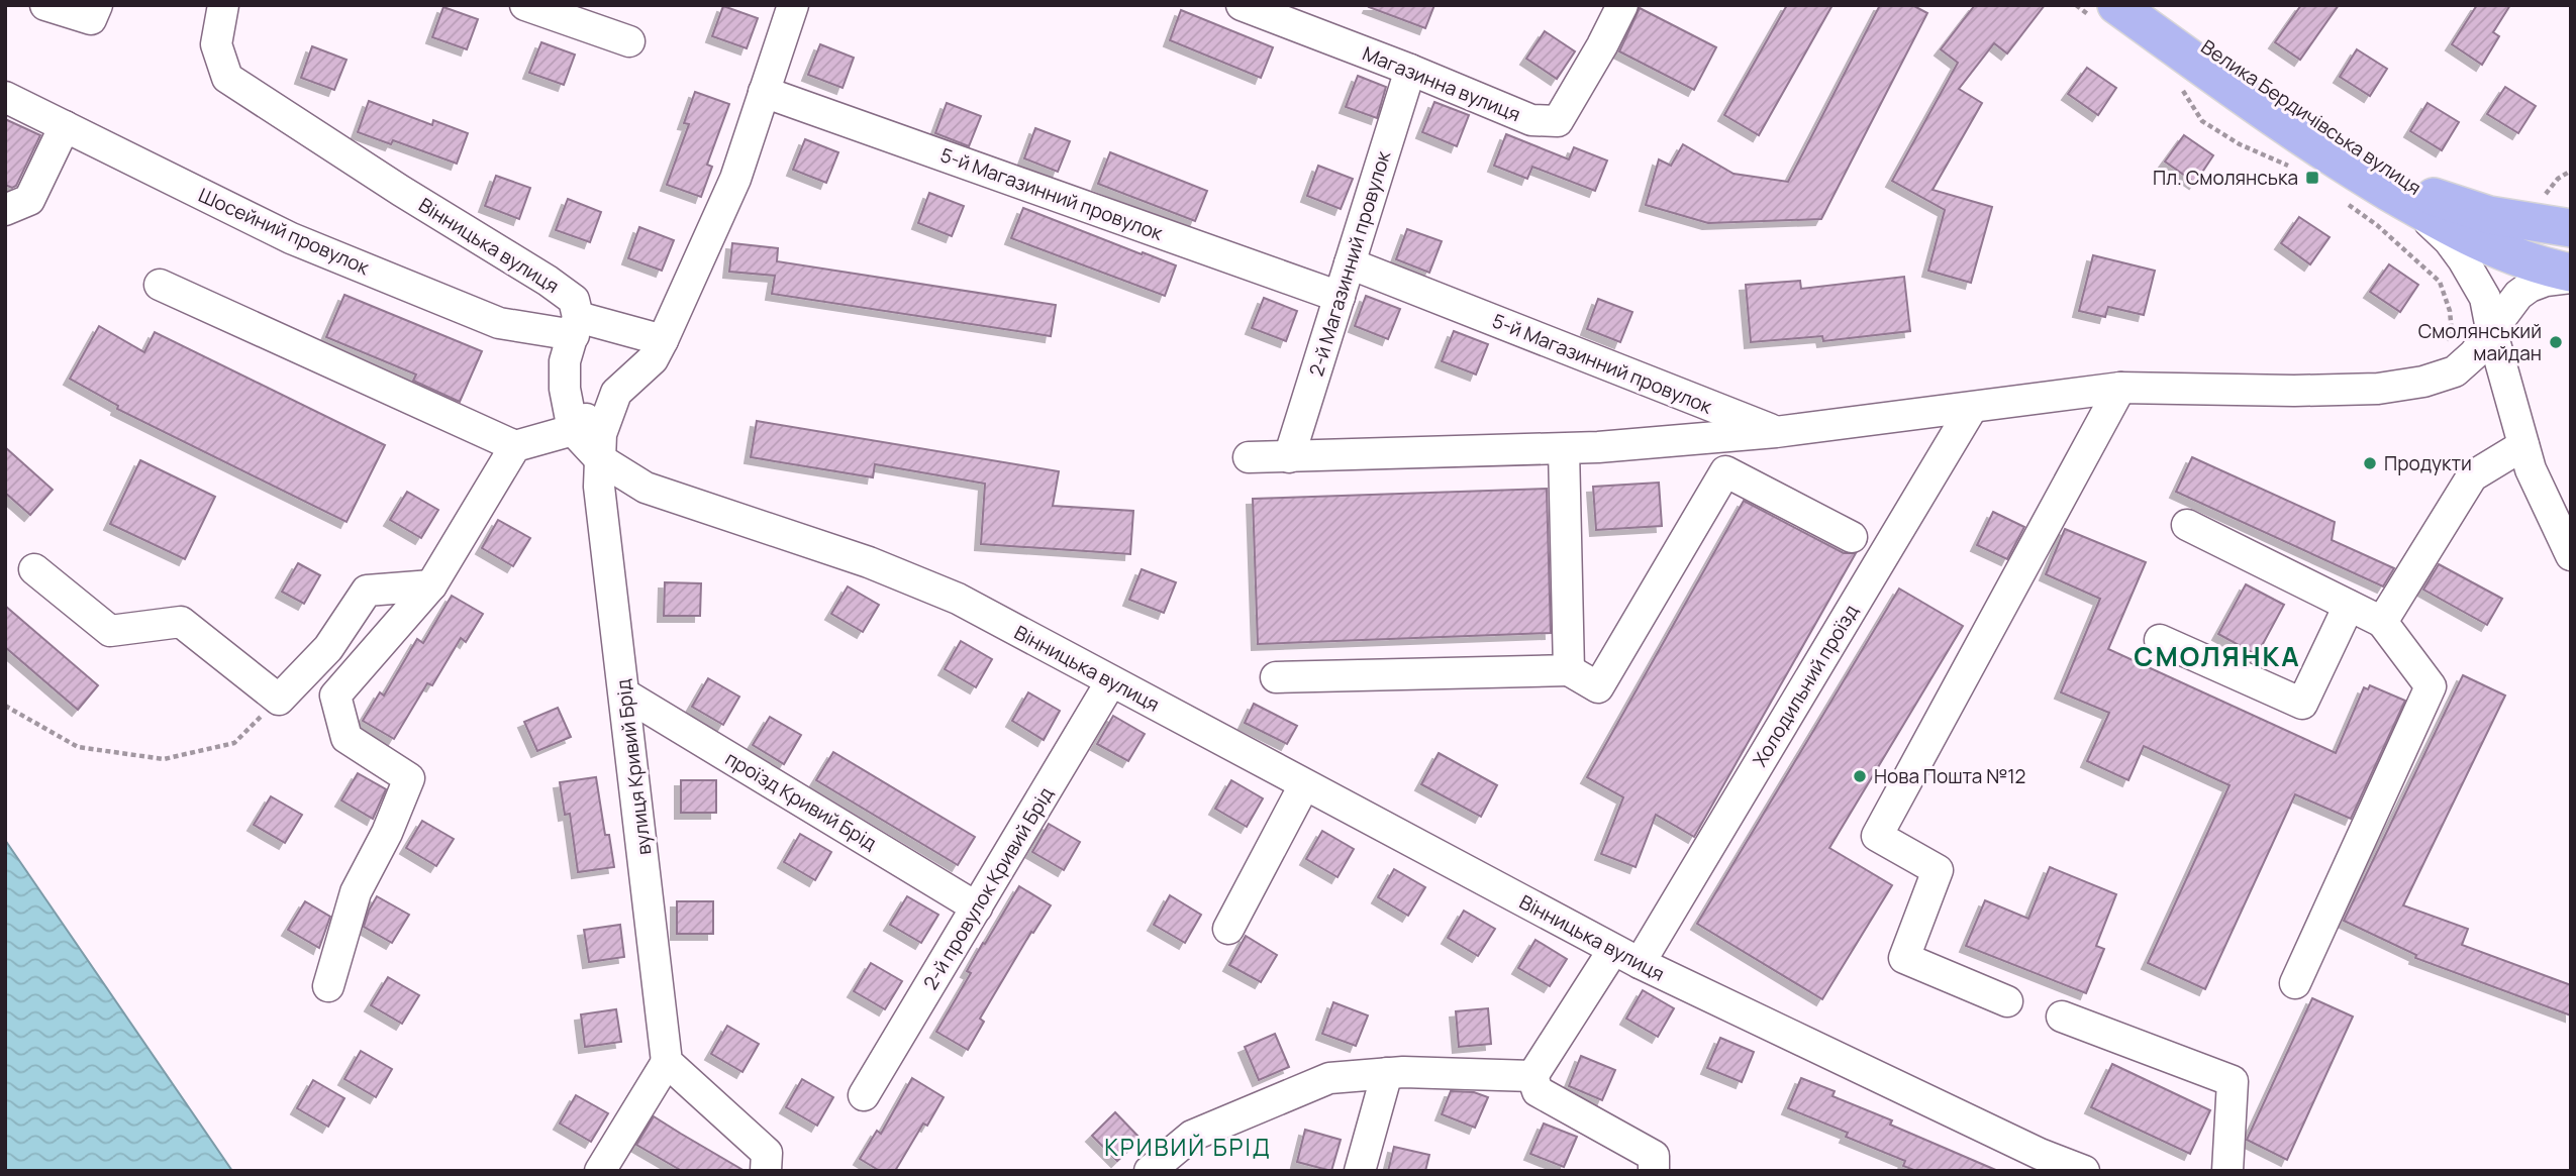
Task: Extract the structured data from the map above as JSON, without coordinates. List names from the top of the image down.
{
  "streets": {
    "main road": ["Велика Бердичівська вулиця"],
    "street": [
      "Магазинна вулиця",
      "5-й Магазинний провулок",
      "Шосейний провулок",
      "Вінницька вулиця",
      "2-й Магазинний провулок",
      "Холодильний проїзд",
      "вулиця Кривий Брід",
      "проїзд Кривий Брід",
      "2-й провулок Кривий Брід"
    ]
  },
  "crossings": [
    ["Магазинна вулиця", "2-й Магазинний провулок"],
    ["5-й Магазинний провулок", "2-й Магазинний провулок"],
    ["5-й Магазинний провулок", "вулиця Кривий Брід"],
    ["Шосейний провулок", "Вінницька вулиця"],
    ["Шосейний провулок", "вулиця Кривий Брід"],
    ["Вінницька вулиця", "Холодильний проїзд"],
    ["Вінницька вулиця", "вулиця Кривий Брід"],
    ["Вінницька вулиця", "2-й провулок Кривий Брід"],
    ["вулиця Кривий Брід", "проїзд Кривий Брід"],
    ["проїзд Кривий Брід", "2-й провулок Кривий Брід"]
  ],
  "districts": ["СМОЛЯНКА", "КРИВИЙ БРІД"],
  "places": {
    "transit": ["Пл. Смолянська"],
    "other": ["Смолянський майдан", "Продукти", "Нова Пошта №12"]
  }
}
